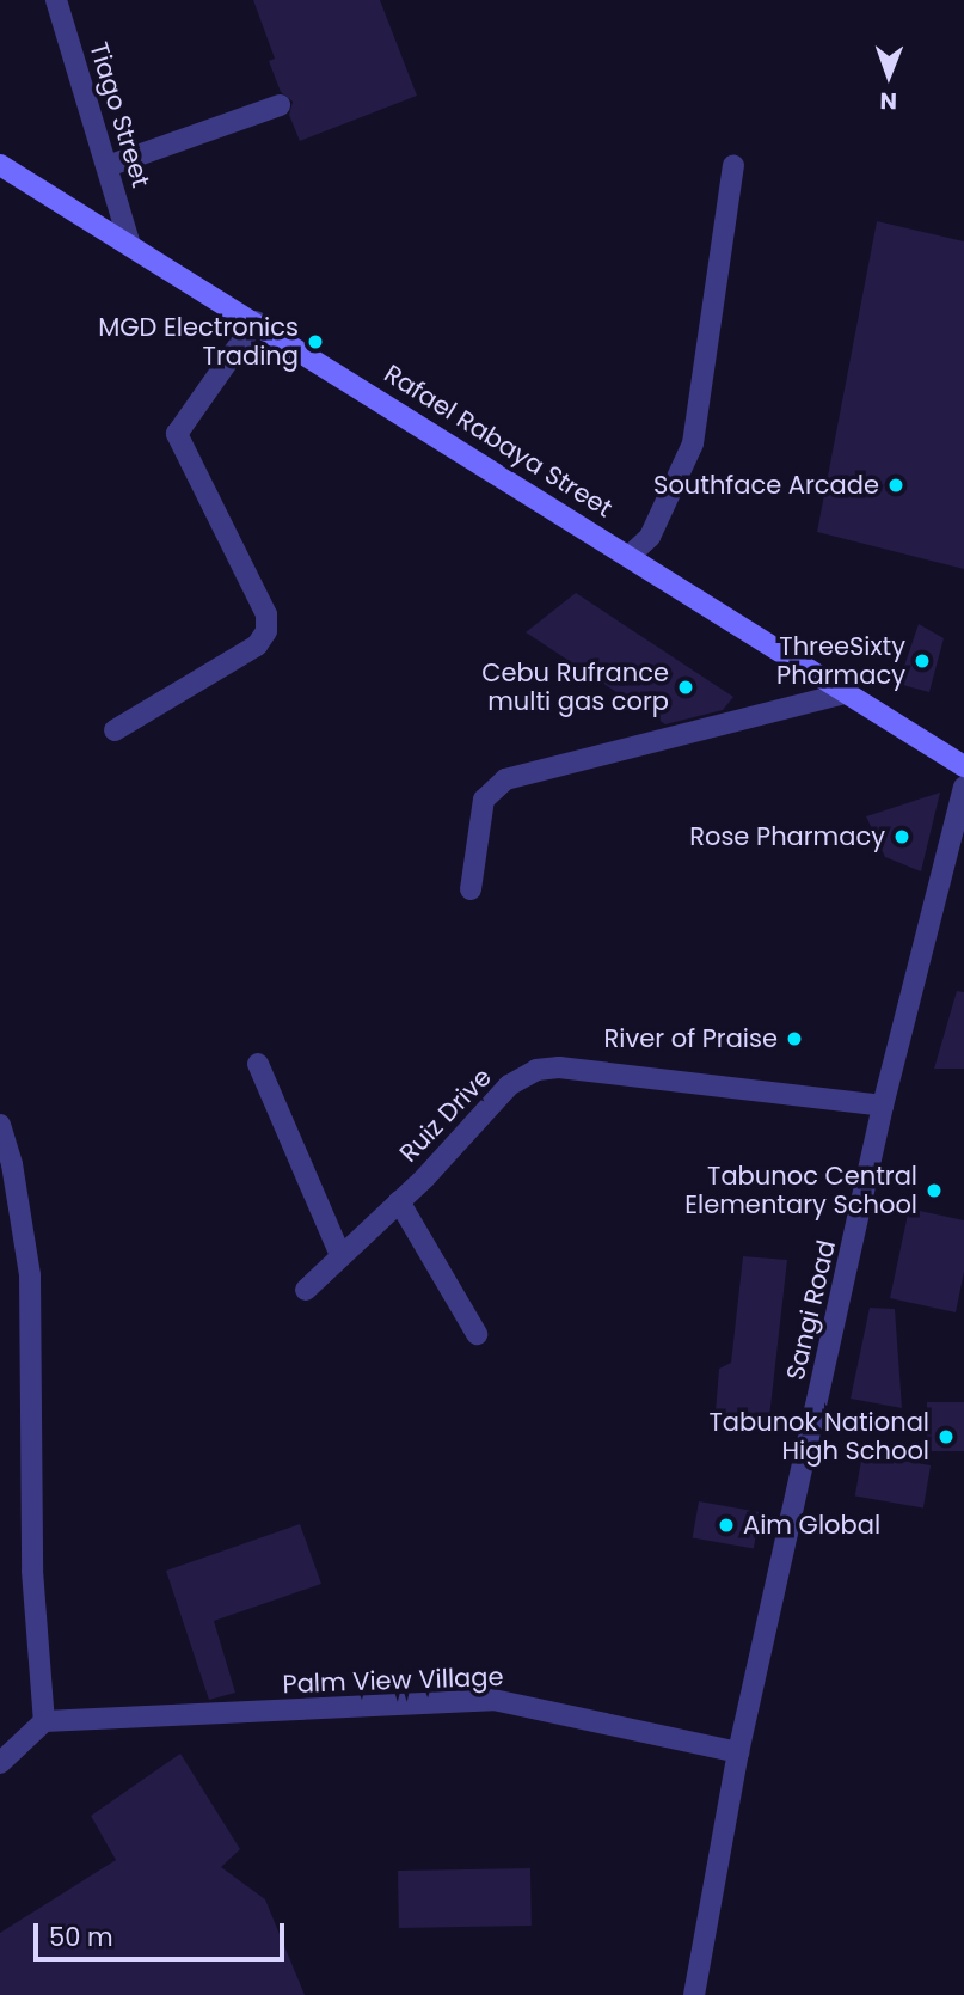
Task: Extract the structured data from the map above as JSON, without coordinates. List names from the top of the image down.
{
  "streets": {
    "main road": ["Rafael Rabaya Street"],
    "street": [
      "Tiago Street",
      "Ruiz Drive",
      "Sangi Road",
      "Palm View Village"
    ]
  },
  "crossings": [
    ["Tiago Street", "Rafael Rabaya Street"],
    ["Ruiz Drive", "Sangi Road"],
    ["Sangi Road", "Palm View Village"]
  ],
  "places": [
    "MGD Electronics Trading",
    "Southface Arcade",
    "ThreeSixty Pharmacy",
    "Cebu Rufrance multi gas corp",
    "Rose Pharmacy",
    "River of Praise",
    "Tabunoc Central Elementary School",
    "Tabunok National High School",
    "Aim Global"
  ],
  "scale_bar": "50 m",
  "north": "bottom"
}
